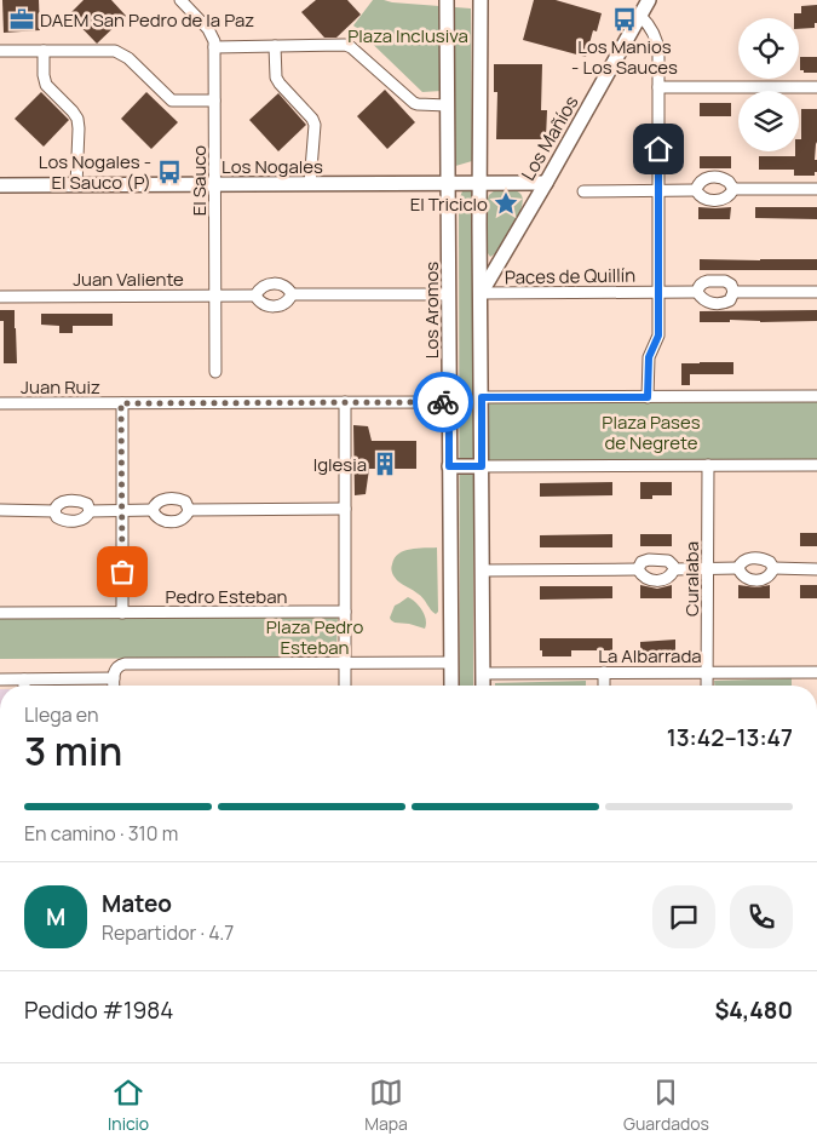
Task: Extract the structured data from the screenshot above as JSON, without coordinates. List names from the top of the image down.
{
  "streets": {
    "main road": ["Los Mañíos", "Los Nogales", "Los Aromos"],
    "street": [
      "El Sauco",
      "Paces de Quillín",
      "Juan Valiente",
      "Juan Ruiz",
      "Curalaba",
      "Pedro Esteban",
      "La Albarrada"
    ]
  },
  "crossings": [
    ["Los Mañíos", "Los Nogales"],
    ["Los Mañíos", "Paces de Quillín"],
    ["Los Nogales", "El Sauco"],
    ["Los Nogales", "Los Aromos"],
    ["El Sauco", "Juan Valiente"],
    ["Juan Valiente", "Los Aromos"],
    ["Los Aromos", "Juan Ruiz"],
    ["Curalaba", "La Albarrada"]
  ],
  "parks": ["Plaza Inclusiva", "Plaza Pases de Negrete", "Plaza Pedro Esteban"],
  "places": {
    "office": ["DAEM San Pedro de la Paz"],
    "bus stop": ["Los Manios - Los Sauces", "Los Nogales - El Sauco (P)"],
    "place": ["El Triciclo"],
    "building": ["Iglesia"]
  },
  "page": {
    "heading": ["3 min", "Llega en", "13:42–13:47"],
    "panel": [
      "Mateo",
      "Repartidor · 4.7",
      "Pedido #1984",
      "$4,480"
    ],
    "bar": "En camino · 310 m",
    "round": "M",
    "tabs": ["Inicio", "Mapa", "Guardados"]
  }
}
